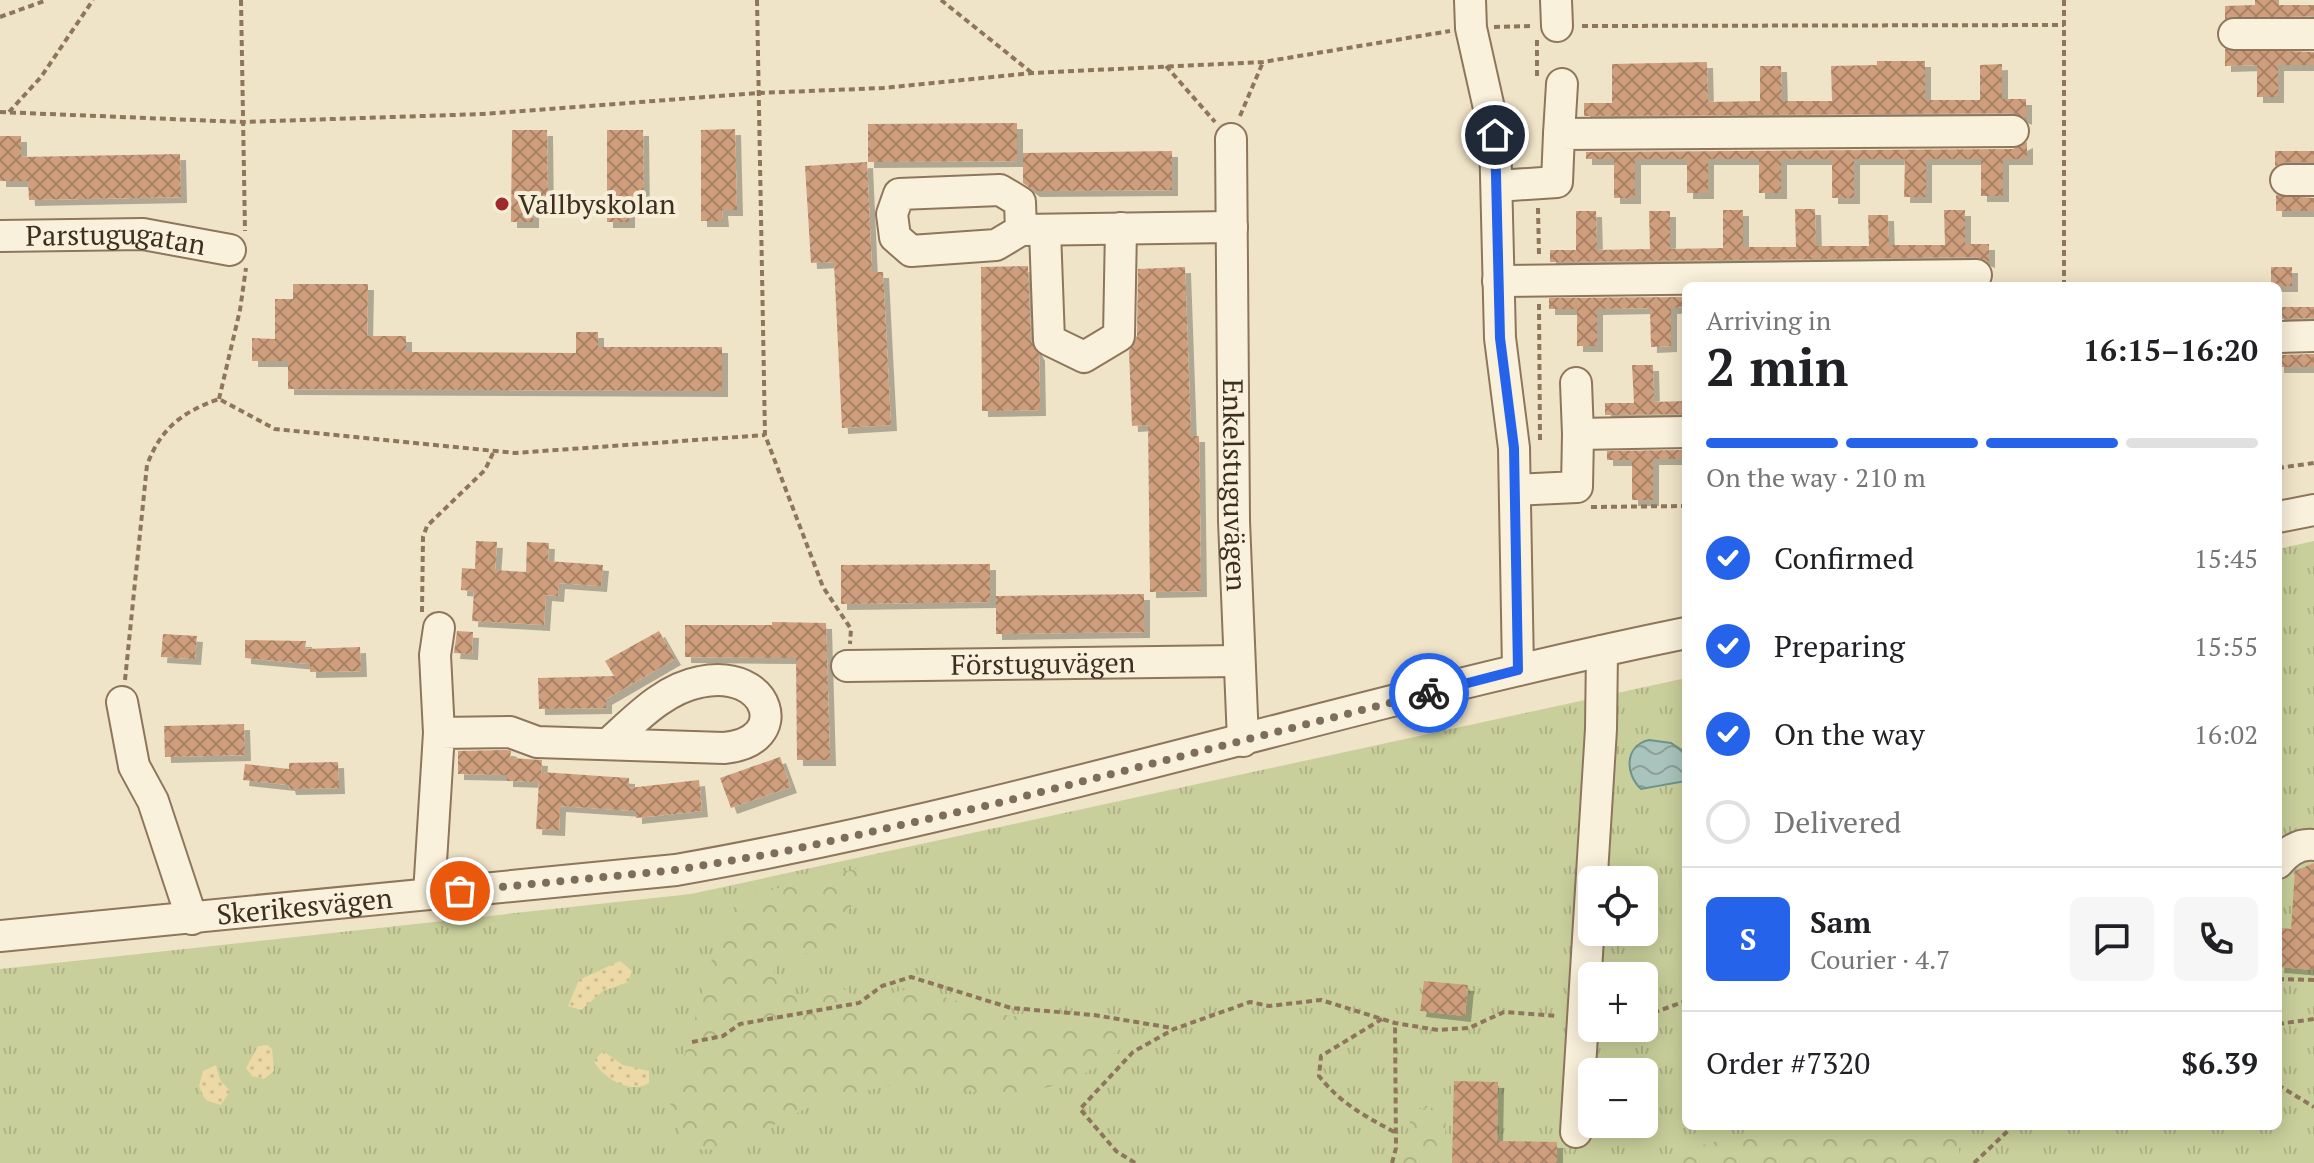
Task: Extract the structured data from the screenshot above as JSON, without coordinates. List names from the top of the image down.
{
  "streets": {
    "street": [
      "Parstugugatan",
      "Enkelstuguvägen",
      "Förstuguvägen",
      "Skerikesvägen"
    ]
  },
  "crossings": [
    ["Enkelstuguvägen", "Förstuguvägen"],
    ["Enkelstuguvägen", "Skerikesvägen"]
  ],
  "places": ["Vallbyskolan"],
  "page": {
    "heading": ["2 min", "Arriving in", "16:15–16:20"],
    "panel": [
      "Sam",
      "Courier · 4.7",
      "Order #7320",
      "$6.39"
    ],
    "bar": "On the way · 210 m",
    "list": [
      ["Confirmed", "15:45"],
      ["Preparing", "15:55"],
      ["On the way", "16:02"],
      "Delivered"
    ],
    "map_buttons": ["+", "−"],
    "round": "S"
  }
}
